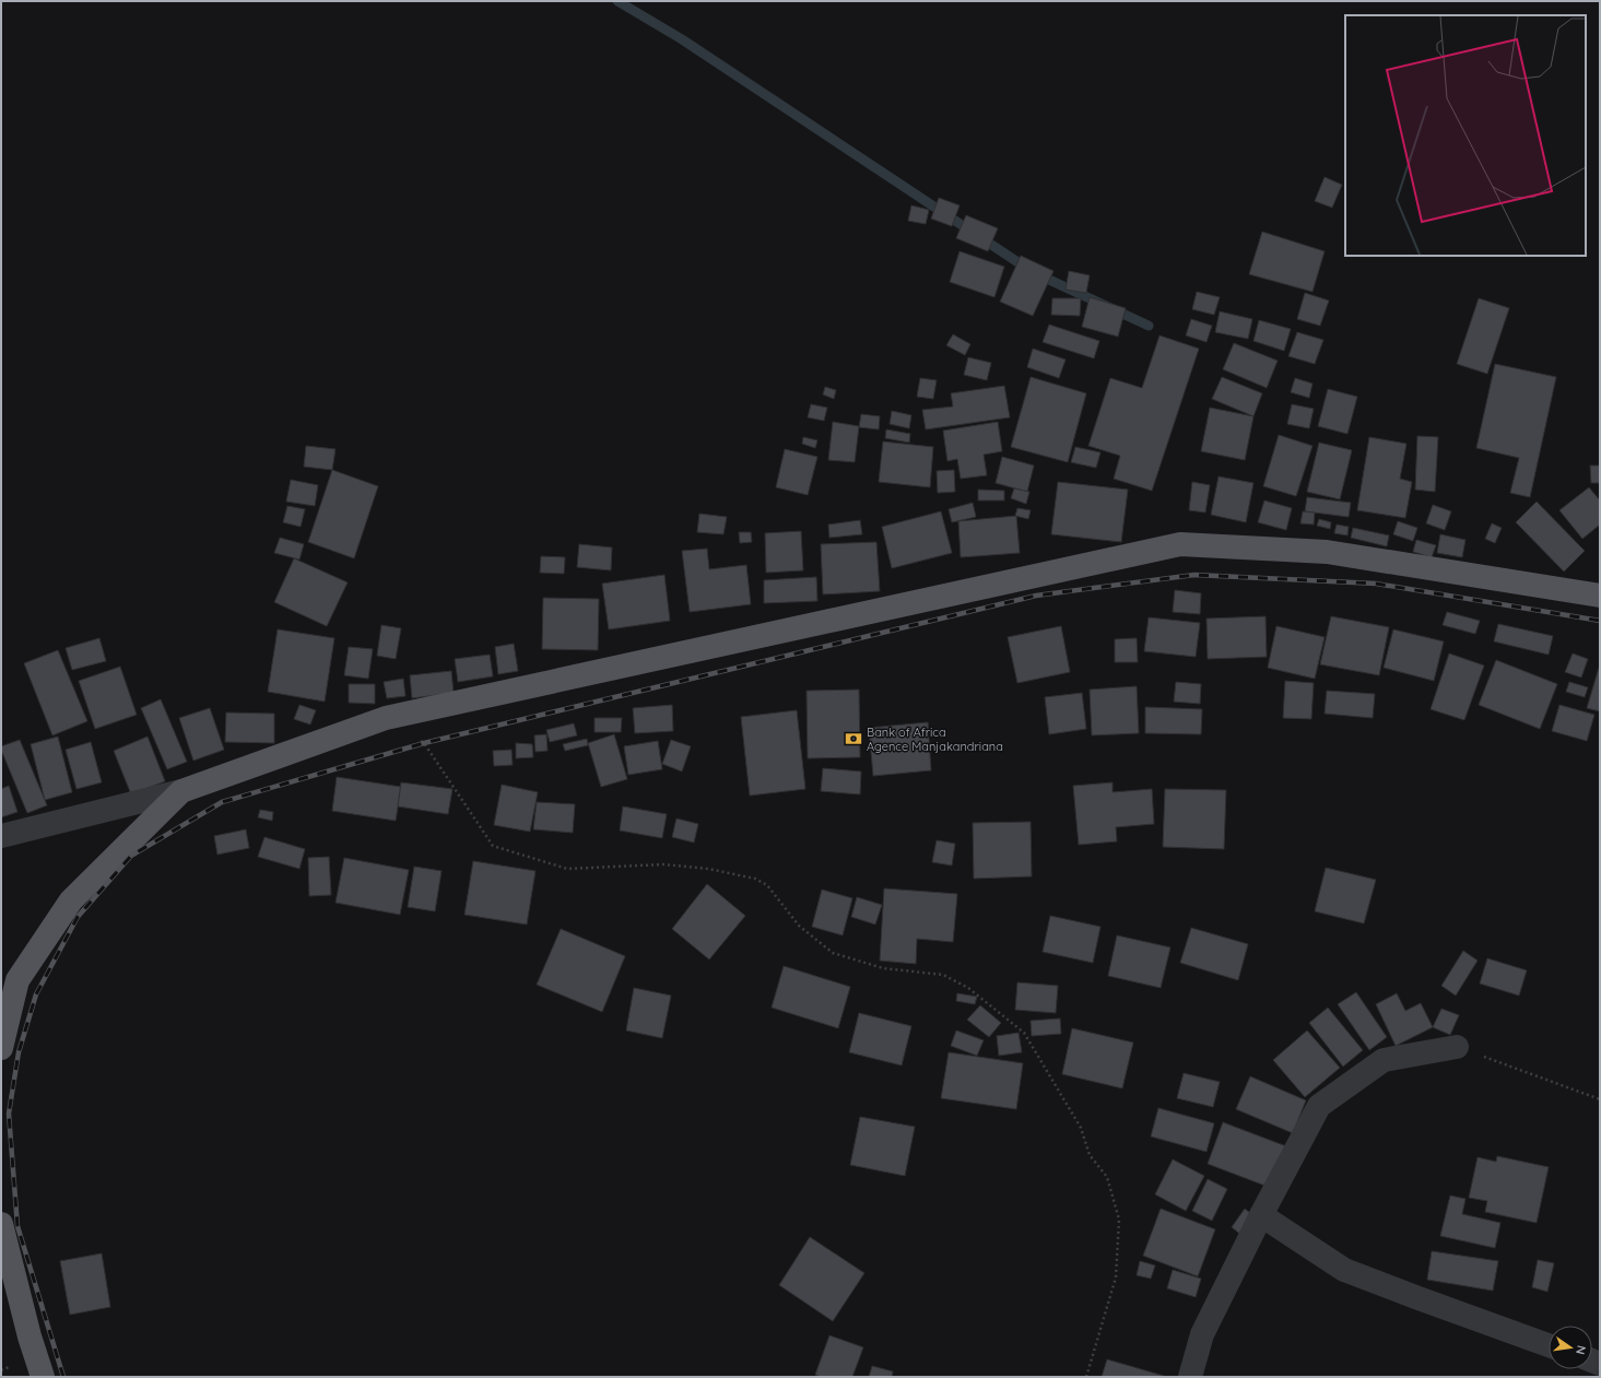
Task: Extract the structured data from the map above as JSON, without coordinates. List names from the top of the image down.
{
  "places": {
    "bank": ["Bank of Africa Agence Manjakandriana"]
  },
  "north": "right"
}
